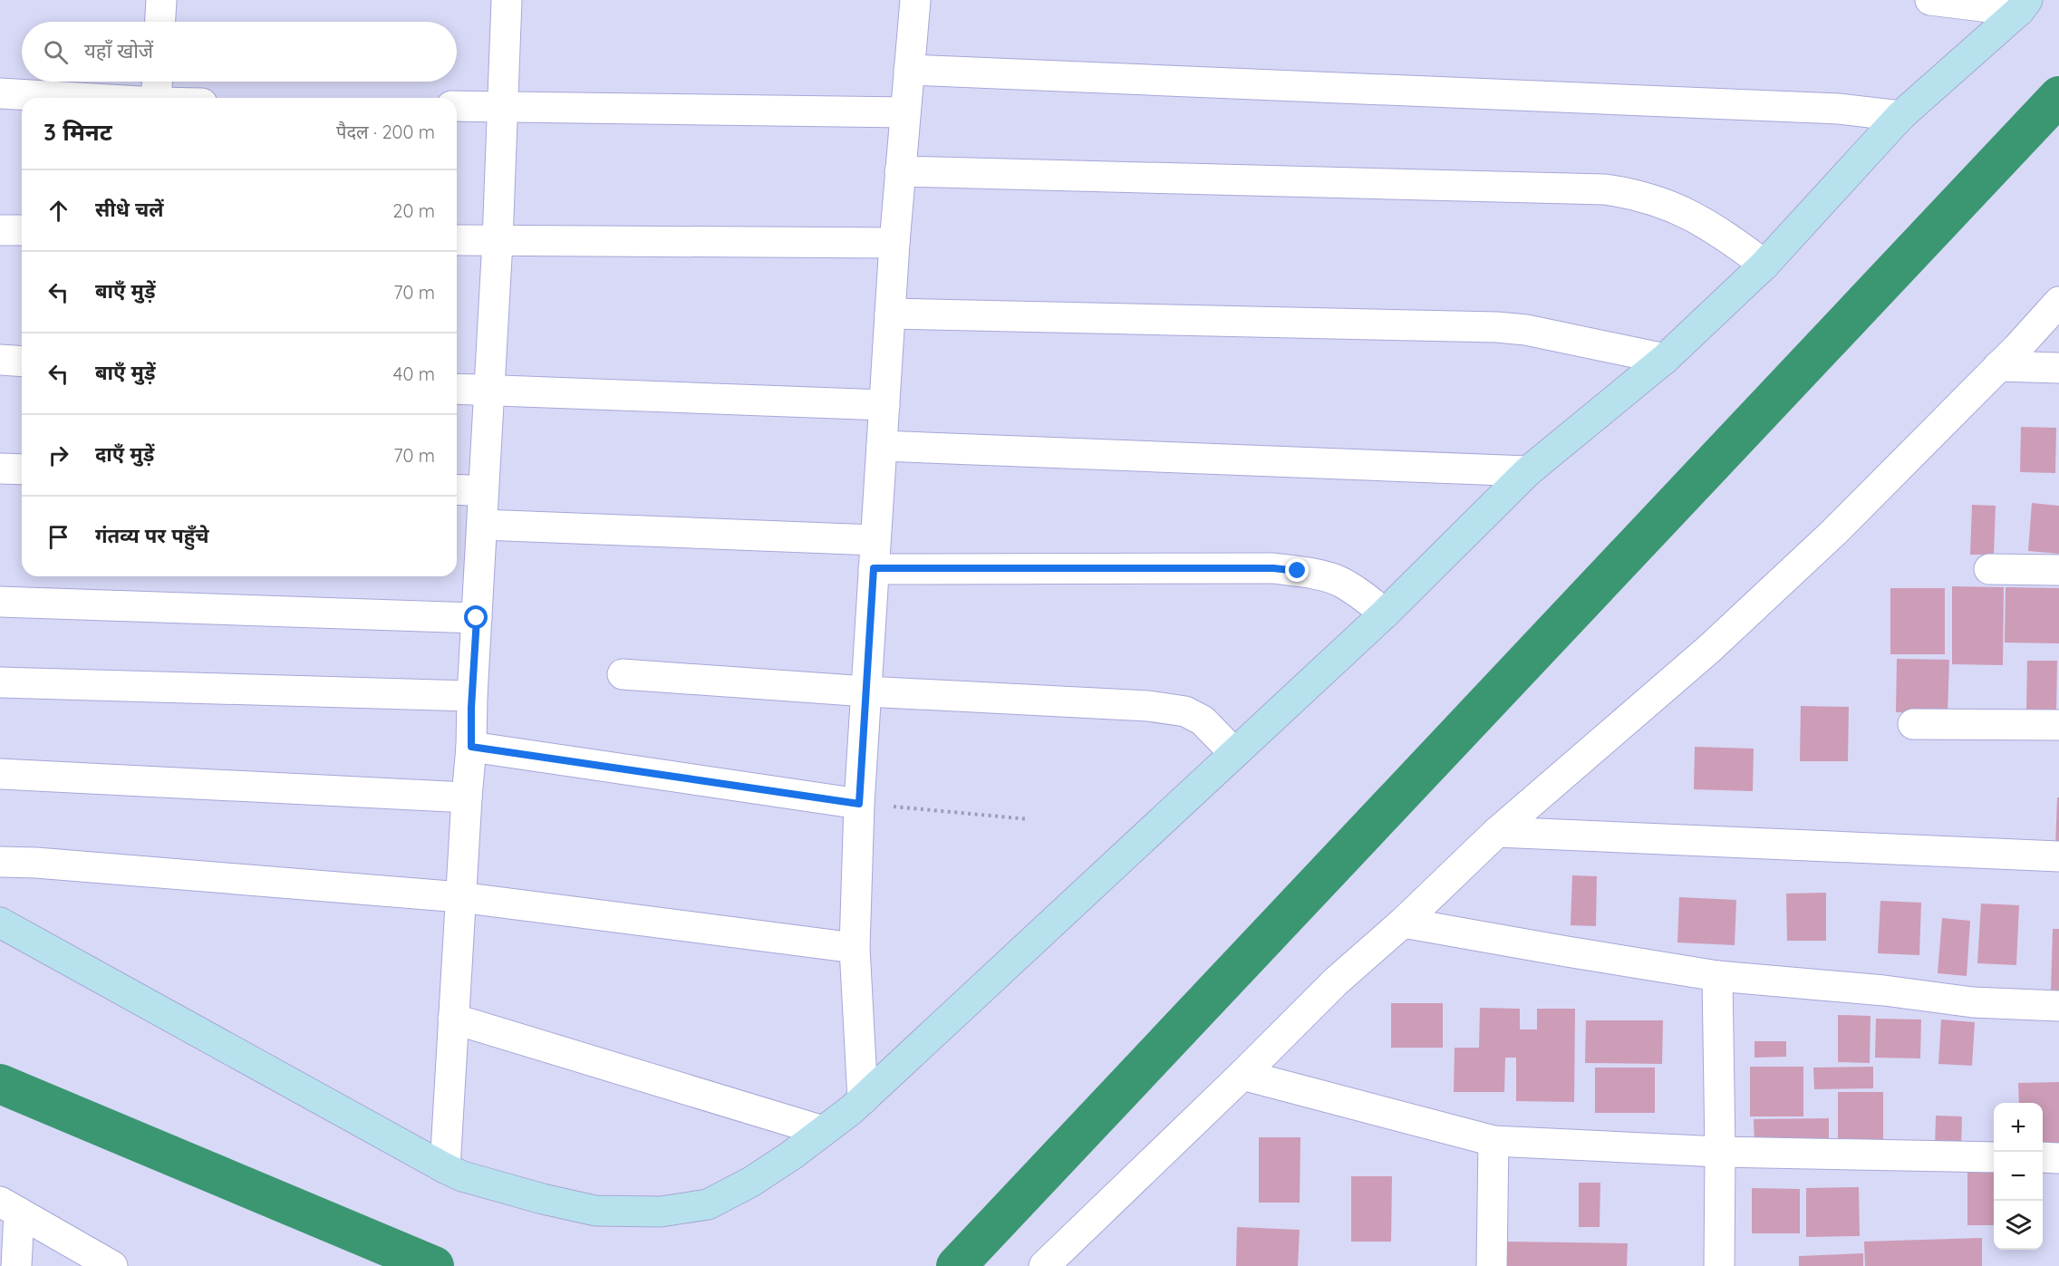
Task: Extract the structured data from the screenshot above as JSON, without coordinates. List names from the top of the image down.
{
  "page": {
    "search": "यहाँ खोजें",
    "heading": ["3 मिनट", "पैदल · 200 m"],
    "list": [
      ["सीधे चलें", "20 m"],
      ["बाएँ मुड़ें", "70 m"],
      ["बाएँ मुड़ें", "40 m"],
      ["दाएँ मुड़ें", "70 m"],
      "गंतव्य पर पहुँचे"
    ],
    "map_buttons": ["+", "−"]
  }
}
